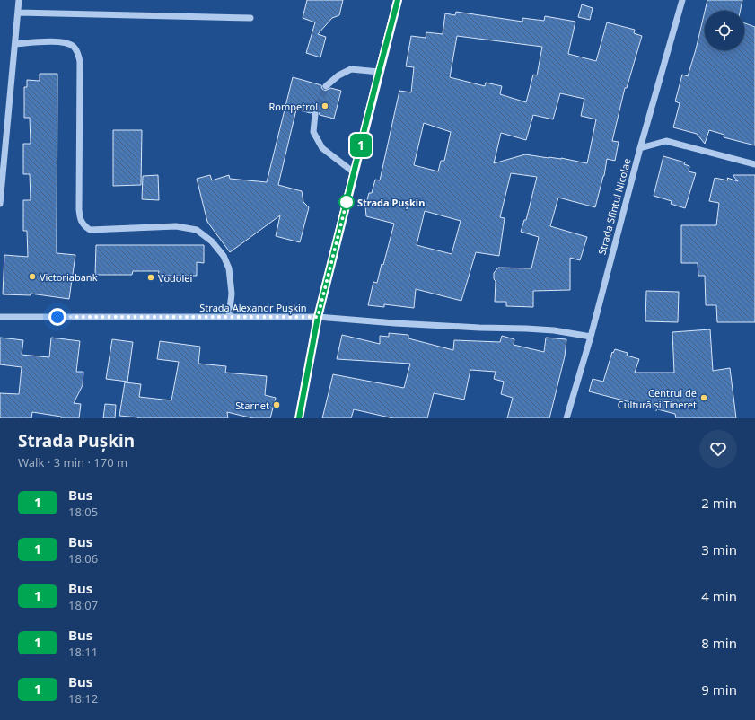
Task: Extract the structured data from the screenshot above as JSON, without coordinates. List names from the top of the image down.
{
  "streets": {
    "street": ["Strada Sfîntul Nicolae", "Strada Alexandr Pușkin"]
  },
  "crossings": [
    ["Strada Sfîntul Nicolae", "Strada Alexandr Pușkin"]
  ],
  "places": [
    "Rompetrol",
    "Strada Pușkin",
    "Victoriabank",
    "Vodolei",
    "Centrul de Cultură și Tineret",
    "Starnet"
  ],
  "lines": ["bus line 1"],
  "page": {
    "on_map": "1",
    "heading": ["Strada Pușkin", "Walk · 3 min · 170 m"],
    "list": [
      {
        "mark": "1",
        "name": "Bus",
        "note": "18:05",
        "value": "2 min"
      },
      {
        "mark": "1",
        "name": "Bus",
        "note": "18:06",
        "value": "3 min"
      },
      {
        "mark": "1",
        "name": "Bus",
        "note": "18:07",
        "value": "4 min"
      },
      {
        "mark": "1",
        "name": "Bus",
        "note": "18:11",
        "value": "8 min"
      },
      {
        "mark": "1",
        "name": "Bus",
        "note": "18:12",
        "value": "9 min"
      }
    ]
  }
}
